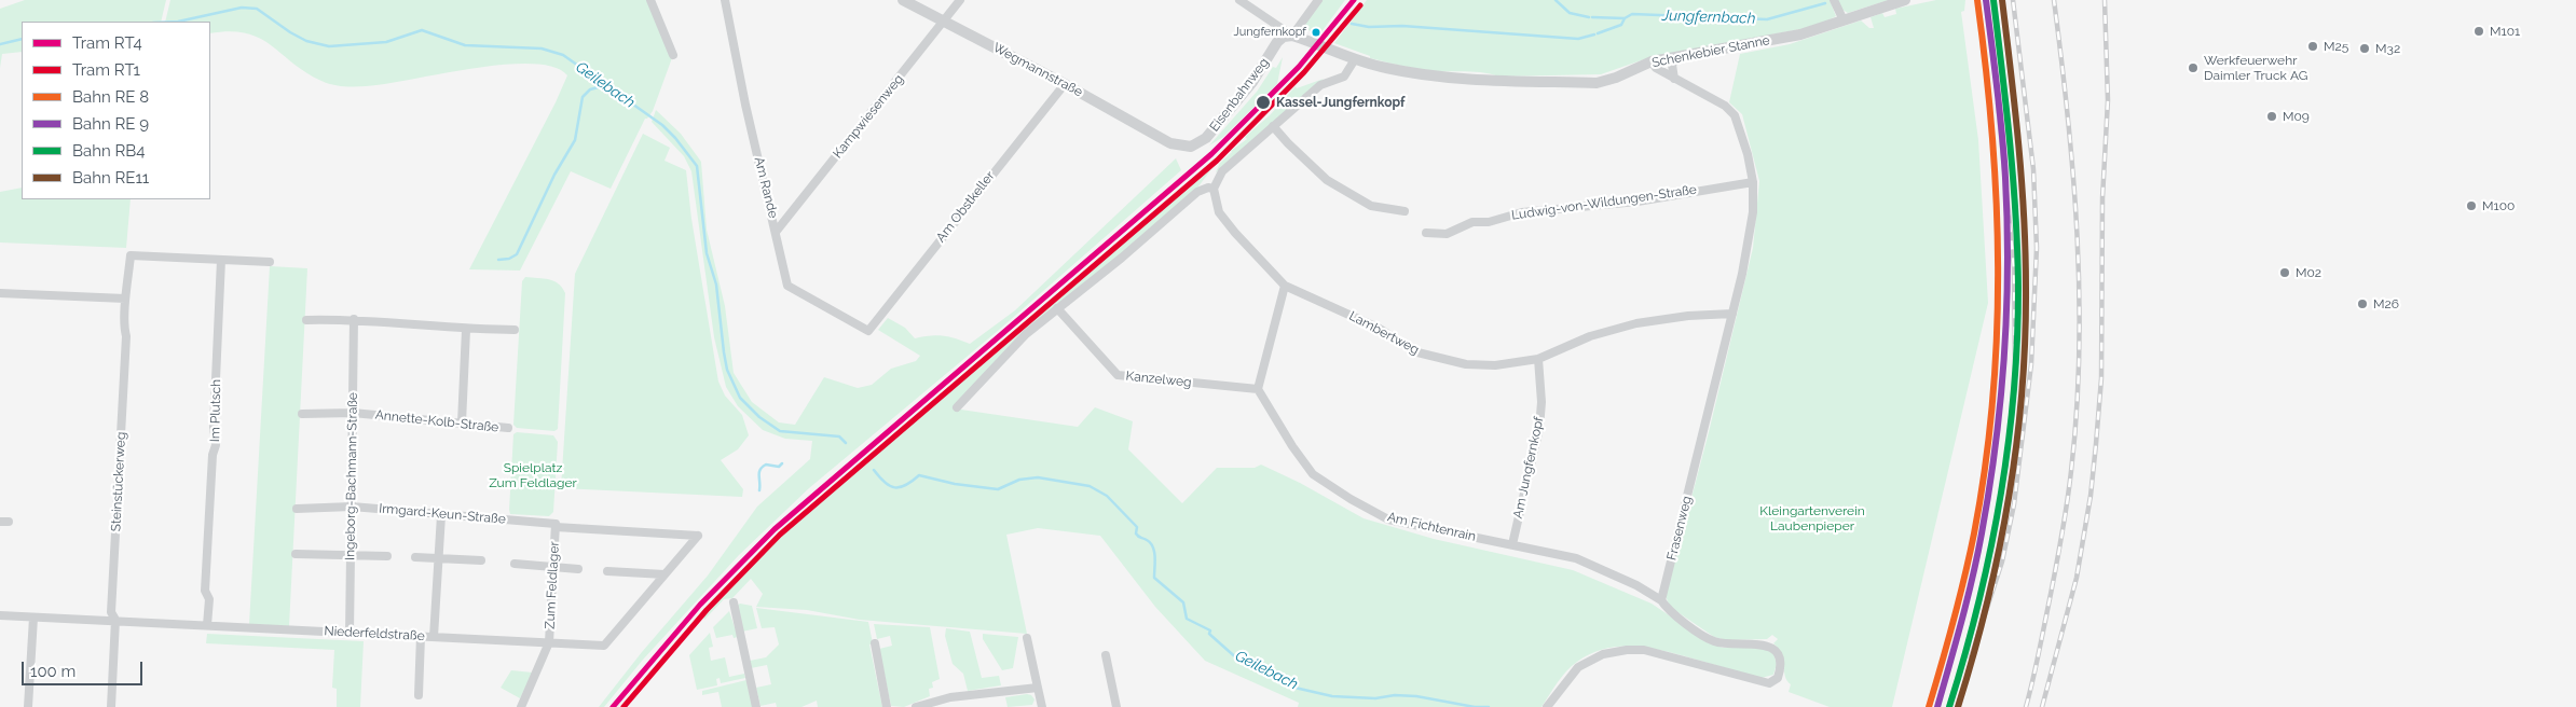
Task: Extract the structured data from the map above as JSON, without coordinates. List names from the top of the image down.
{
  "streets": {
    "street": [
      "Schenkebier Stanne",
      "Wegmannstraße",
      "Eisenbahnweg",
      "Kampwiesenweg",
      "Am Rande",
      "Ludwig-von-Wildungen-Straße",
      "Am Obstkeller",
      "Lambertweg",
      "Kanzelweg",
      "Im Plutsch",
      "Annette-Kolb-Straße",
      "Am Jungfernkopf",
      "Ingeborg-Bachmann-Straße",
      "Steinstückerweg",
      "Irmgard-Keun-Straße",
      "Am Fichtenrain",
      "Frasenweg",
      "Zum Feldlager",
      "Niederfeldstraße"
    ]
  },
  "crossings": [
    ["Schenkebier Stanne", "Eisenbahnweg"],
    ["Schenkebier Stanne", "Frasenweg"],
    ["Wegmannstraße", "Eisenbahnweg"],
    ["Wegmannstraße", "Kampwiesenweg"],
    ["Wegmannstraße", "Am Obstkeller"],
    ["Kampwiesenweg", "Am Rande"],
    ["Am Rande", "Am Obstkeller"],
    ["Ludwig-von-Wildungen-Straße", "Frasenweg"],
    ["Lambertweg", "Am Jungfernkopf"],
    ["Lambertweg", "Frasenweg"],
    ["Kanzelweg", "Am Fichtenrain"],
    ["Im Plutsch", "Steinstückerweg"],
    ["Im Plutsch", "Niederfeldstraße"],
    ["Annette-Kolb-Straße", "Ingeborg-Bachmann-Straße"],
    ["Am Jungfernkopf", "Am Fichtenrain"],
    ["Ingeborg-Bachmann-Straße", "Irmgard-Keun-Straße"],
    ["Ingeborg-Bachmann-Straße", "Niederfeldstraße"],
    ["Steinstückerweg", "Niederfeldstraße"],
    ["Irmgard-Keun-Straße", "Zum Feldlager"],
    ["Irmgard-Keun-Straße", "Niederfeldstraße"],
    ["Am Fichtenrain", "Frasenweg"],
    ["Zum Feldlager", "Niederfeldstraße"]
  ],
  "water": ["Jungfernbach", "Geilebach"],
  "parks": ["Spielplatz Zum Feldlager", "Kleingartenverein Laubenpieper"],
  "places": [
    "M101",
    "Jungfernkopf",
    "M25",
    "M32",
    "Werkfeuerwehr Daimler Truck AG",
    "Kassel-Jungfernkopf",
    "M09",
    "M100",
    "M02",
    "M26"
  ],
  "lines": [
    "tram line RT4",
    "rail line RB4",
    "rail line RE11",
    "tram line RT1"
  ],
  "legend": [
    "Tram RT4",
    "Tram RT1",
    "Bahn RE 8",
    "Bahn RE 9",
    "Bahn RB4",
    "Bahn RE11"
  ],
  "scale_bar": "100 m"
}
